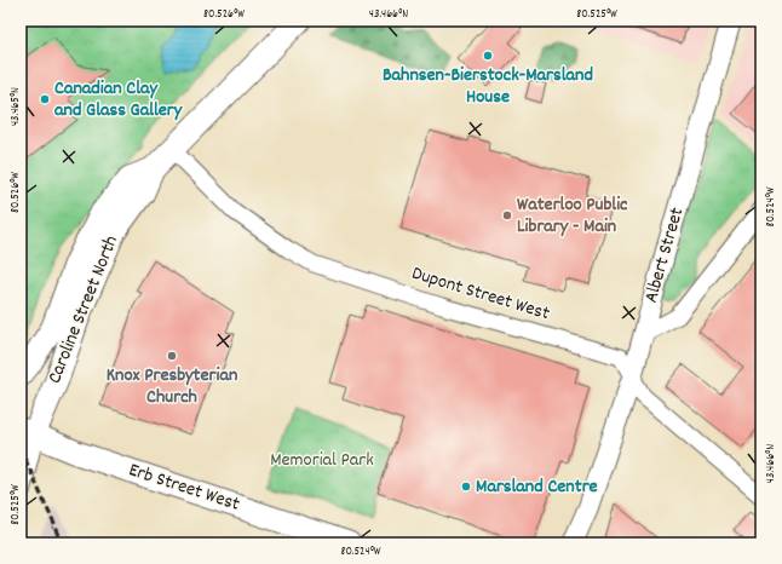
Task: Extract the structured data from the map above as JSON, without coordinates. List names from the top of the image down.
{
  "streets": {
    "main road": ["Caroline Street North", "Erb Street West"],
    "street": ["Albert Street", "Dupont Street West"]
  },
  "crossings": [
    ["Albert Street", "Dupont Street West"],
    ["Dupont Street West", "Caroline Street North"],
    ["Caroline Street North", "Erb Street West"]
  ],
  "parks": ["Memorial Park"],
  "places": [
    "Bahnsen-Bierstock-Marsland House",
    "Canadian Clay and Glass Gallery",
    "Waterloo Public Library - Main",
    "Knox Presbyterian Church",
    "Marsland Centre"
  ],
  "coordinates": [
    "80.526°W",
    "43.466°N",
    "80.525°W",
    "43.465°N",
    "80.524°W"
  ]
}
